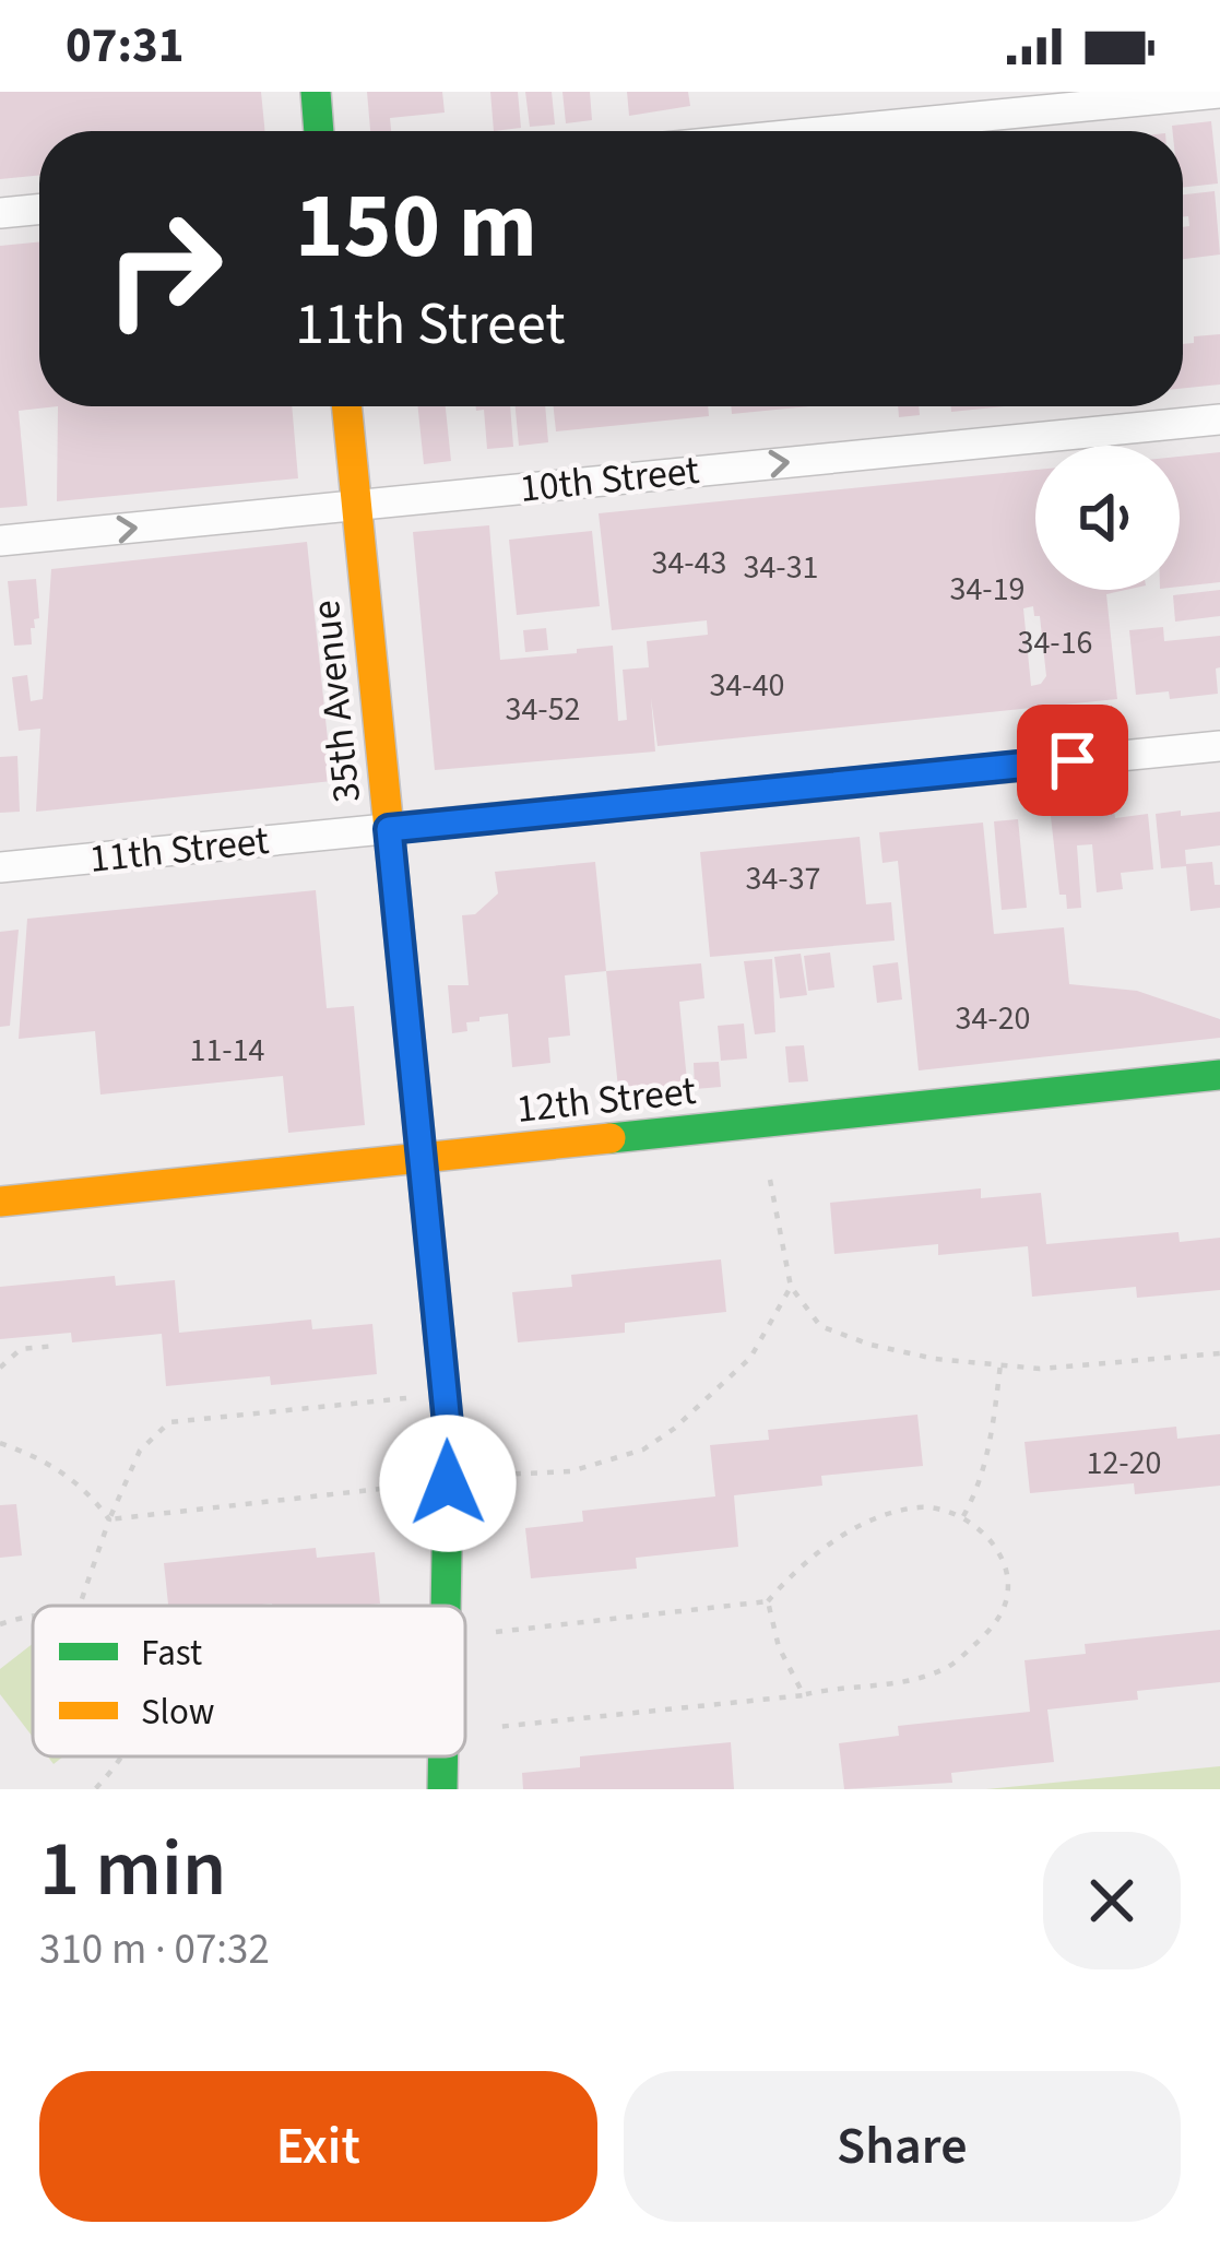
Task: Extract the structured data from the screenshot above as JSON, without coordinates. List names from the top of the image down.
{
  "streets": {
    "street": [
      "10th Street",
      "35th Avenue",
      "11th Street",
      "12th Street"
    ]
  },
  "crossings": [
    ["10th Street", "35th Avenue"],
    ["35th Avenue", "11th Street"],
    ["35th Avenue", "12th Street"]
  ],
  "one_way": ["10th Street"],
  "house_numbers": [
    "34-43",
    "34-31",
    "34-19",
    "34-16",
    "34-40",
    "34-52",
    "34-37",
    "34-20",
    "11-14",
    "12-20"
  ],
  "legend": ["Fast", "Slow"],
  "page": {
    "status": "07:31",
    "turn": ["150 m", "11th Street"],
    "heading": ["1 min", "310 m · 07:32"],
    "buttons": ["Exit", "Share"]
  }
}
